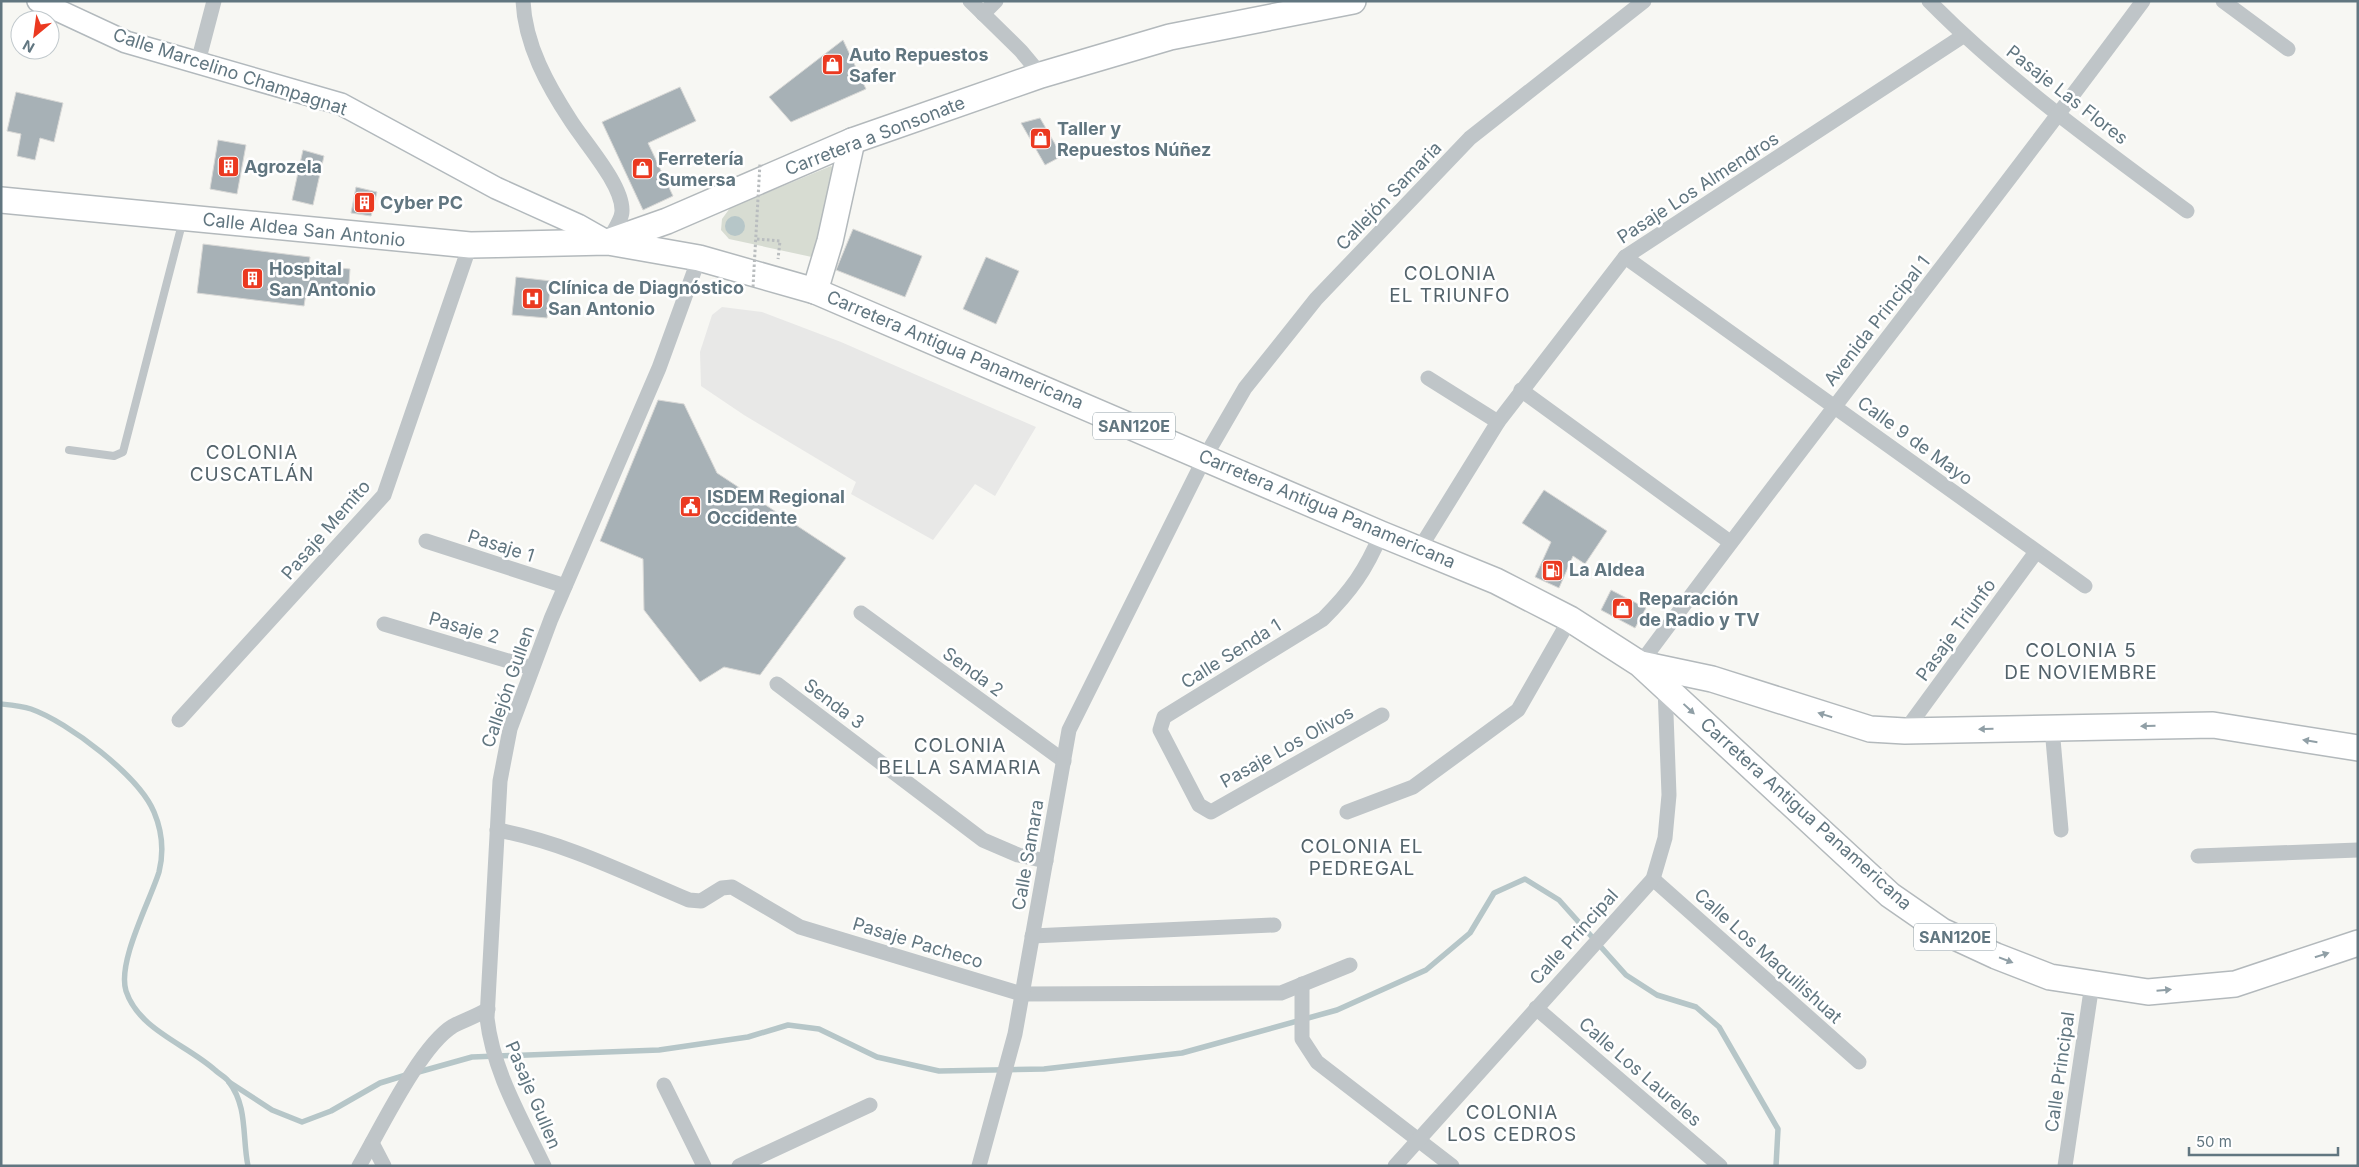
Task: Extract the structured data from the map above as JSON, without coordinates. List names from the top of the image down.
{
  "streets": {
    "main road": [
      "Carretera a Sonsonate",
      "Calle Aldea San Antonio",
      "Carretera Antigua Panamericana",
      "SAN120E"
    ],
    "street": [
      "Calle Marcelino Champagnat",
      "Pasaje Las Flores",
      "Pasaje Los Almendros",
      "Callejón Samaria",
      "Avenida Principal 1",
      "Calle 9 de Mayo",
      "Pasaje Memito",
      "Pasaje 1",
      "Pasaje 2",
      "Pasaje Triunfo",
      "Calle Senda 1",
      "Senda 2",
      "Callejón Gullen",
      "Senda 3",
      "Pasaje Los Olivos",
      "Calle Samara",
      "Calle Principal",
      "Pasaje Pacheco",
      "Calle Los Maquilishuat",
      "Calle Los Laureles",
      "Pasaje Gullen"
    ]
  },
  "crossings": [
    ["Calle Marcelino Champagnat", "Carretera a Sonsonate"],
    ["Calle Marcelino Champagnat", "Calle Aldea San Antonio"],
    ["Calle Marcelino Champagnat", "Carretera Antigua Panamericana"],
    ["Pasaje Las Flores", "Pasaje Los Almendros"],
    ["Pasaje Las Flores", "Avenida Principal 1"],
    ["Carretera a Sonsonate", "Calle Aldea San Antonio"],
    ["Carretera a Sonsonate", "Carretera Antigua Panamericana"],
    ["Pasaje Los Almendros", "Carretera Antigua Panamericana"],
    ["Pasaje Los Almendros", "Calle 9 de Mayo"],
    ["Callejón Samaria", "Carretera Antigua Panamericana"],
    ["Callejón Samaria", "Calle Samara"],
    ["Calle Aldea San Antonio", "Carretera Antigua Panamericana"],
    ["Calle Aldea San Antonio", "Pasaje Memito"],
    ["Avenida Principal 1", "Carretera Antigua Panamericana"],
    ["Avenida Principal 1", "Calle 9 de Mayo"],
    ["Carretera Antigua Panamericana", "Pasaje Triunfo"],
    ["Carretera Antigua Panamericana", "Calle Senda 1"],
    ["Carretera Antigua Panamericana", "Callejón Gullen"],
    ["Carretera Antigua Panamericana", "Calle Samara"],
    ["Carretera Antigua Panamericana", "Calle Principal"],
    ["Calle 9 de Mayo", "Pasaje Triunfo"],
    ["Pasaje 1", "Callejón Gullen"],
    ["Pasaje 2", "Callejón Gullen"],
    ["Calle Senda 1", "Pasaje Los Olivos"],
    ["Senda 2", "Calle Samara"],
    ["Callejón Gullen", "Pasaje Pacheco"],
    ["Callejón Gullen", "Pasaje Gullen"],
    ["Senda 3", "Calle Samara"],
    ["Calle Samara", "Pasaje Pacheco"],
    ["Calle Principal", "Calle Los Maquilishuat"],
    ["Calle Principal", "Calle Los Laureles"]
  ],
  "districts": [
    "COLONIA EL TRIUNFO",
    "COLONIA CUSCATLÁN",
    "COLONIA 5 DE NOVIEMBRE",
    "COLONIA BELLA SAMARIA",
    "COLONIA EL PEDREGAL",
    "COLONIA LOS CEDROS"
  ],
  "places": {
    "shop": [
      "Auto Repuestos Safer",
      "Taller y Repuestos Núñez",
      "Ferretería Sumersa",
      "Reparación de Radio y TV"
    ],
    "building": ["Agrozela", "Cyber PC", "Hospital San Antonio"],
    "hospital": ["Clínica de Diagnóstico San Antonio"],
    "public building": ["ISDEM Regional Occidente"],
    "fuel station": ["La Aldea"]
  },
  "scale_bar": "50 m",
  "north": "bottom left"
}
